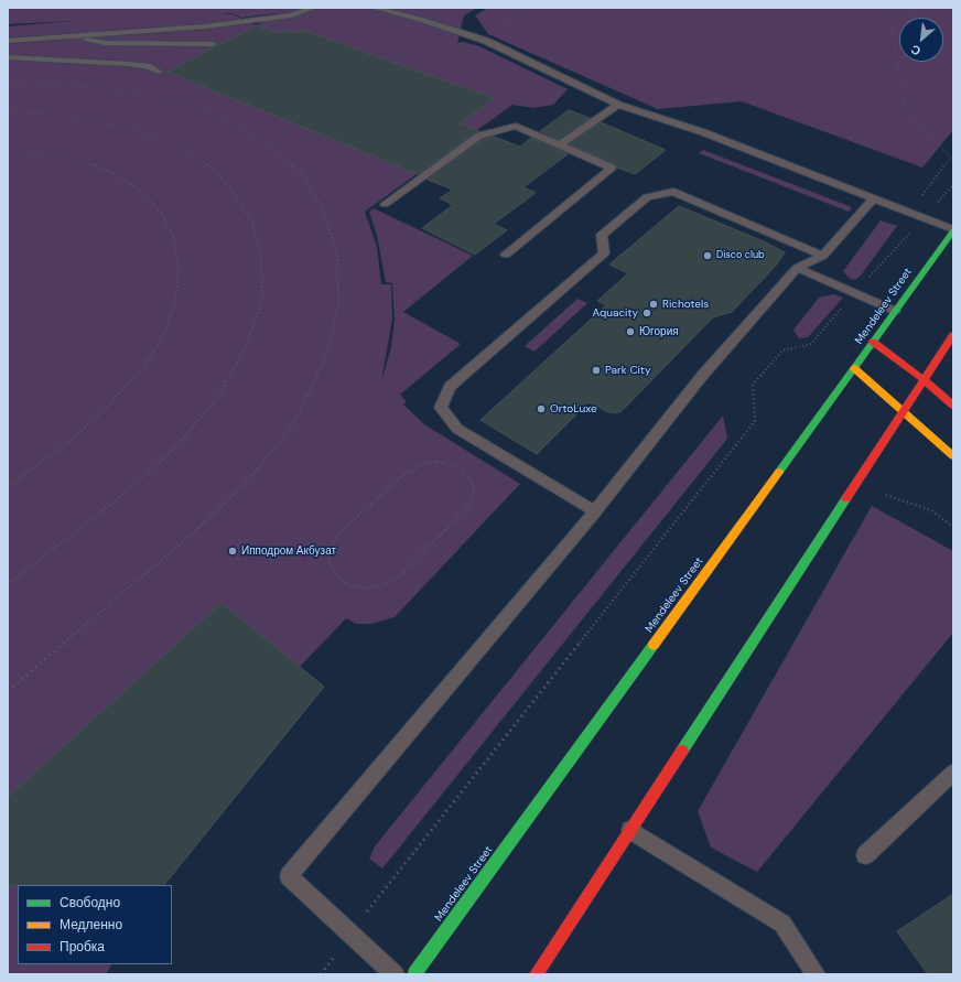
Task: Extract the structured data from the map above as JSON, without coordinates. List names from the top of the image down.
{
  "streets": {
    "main road": ["Mendeleev Street"]
  },
  "places": [
    "Disco club",
    "Richotels",
    "Aquacity",
    "Югория",
    "Park City",
    "OrtoLuxe",
    "Ипподром Акбузат"
  ],
  "legend": ["Свободно", "Медленно", "Пробка"],
  "north": "bottom left"
}
